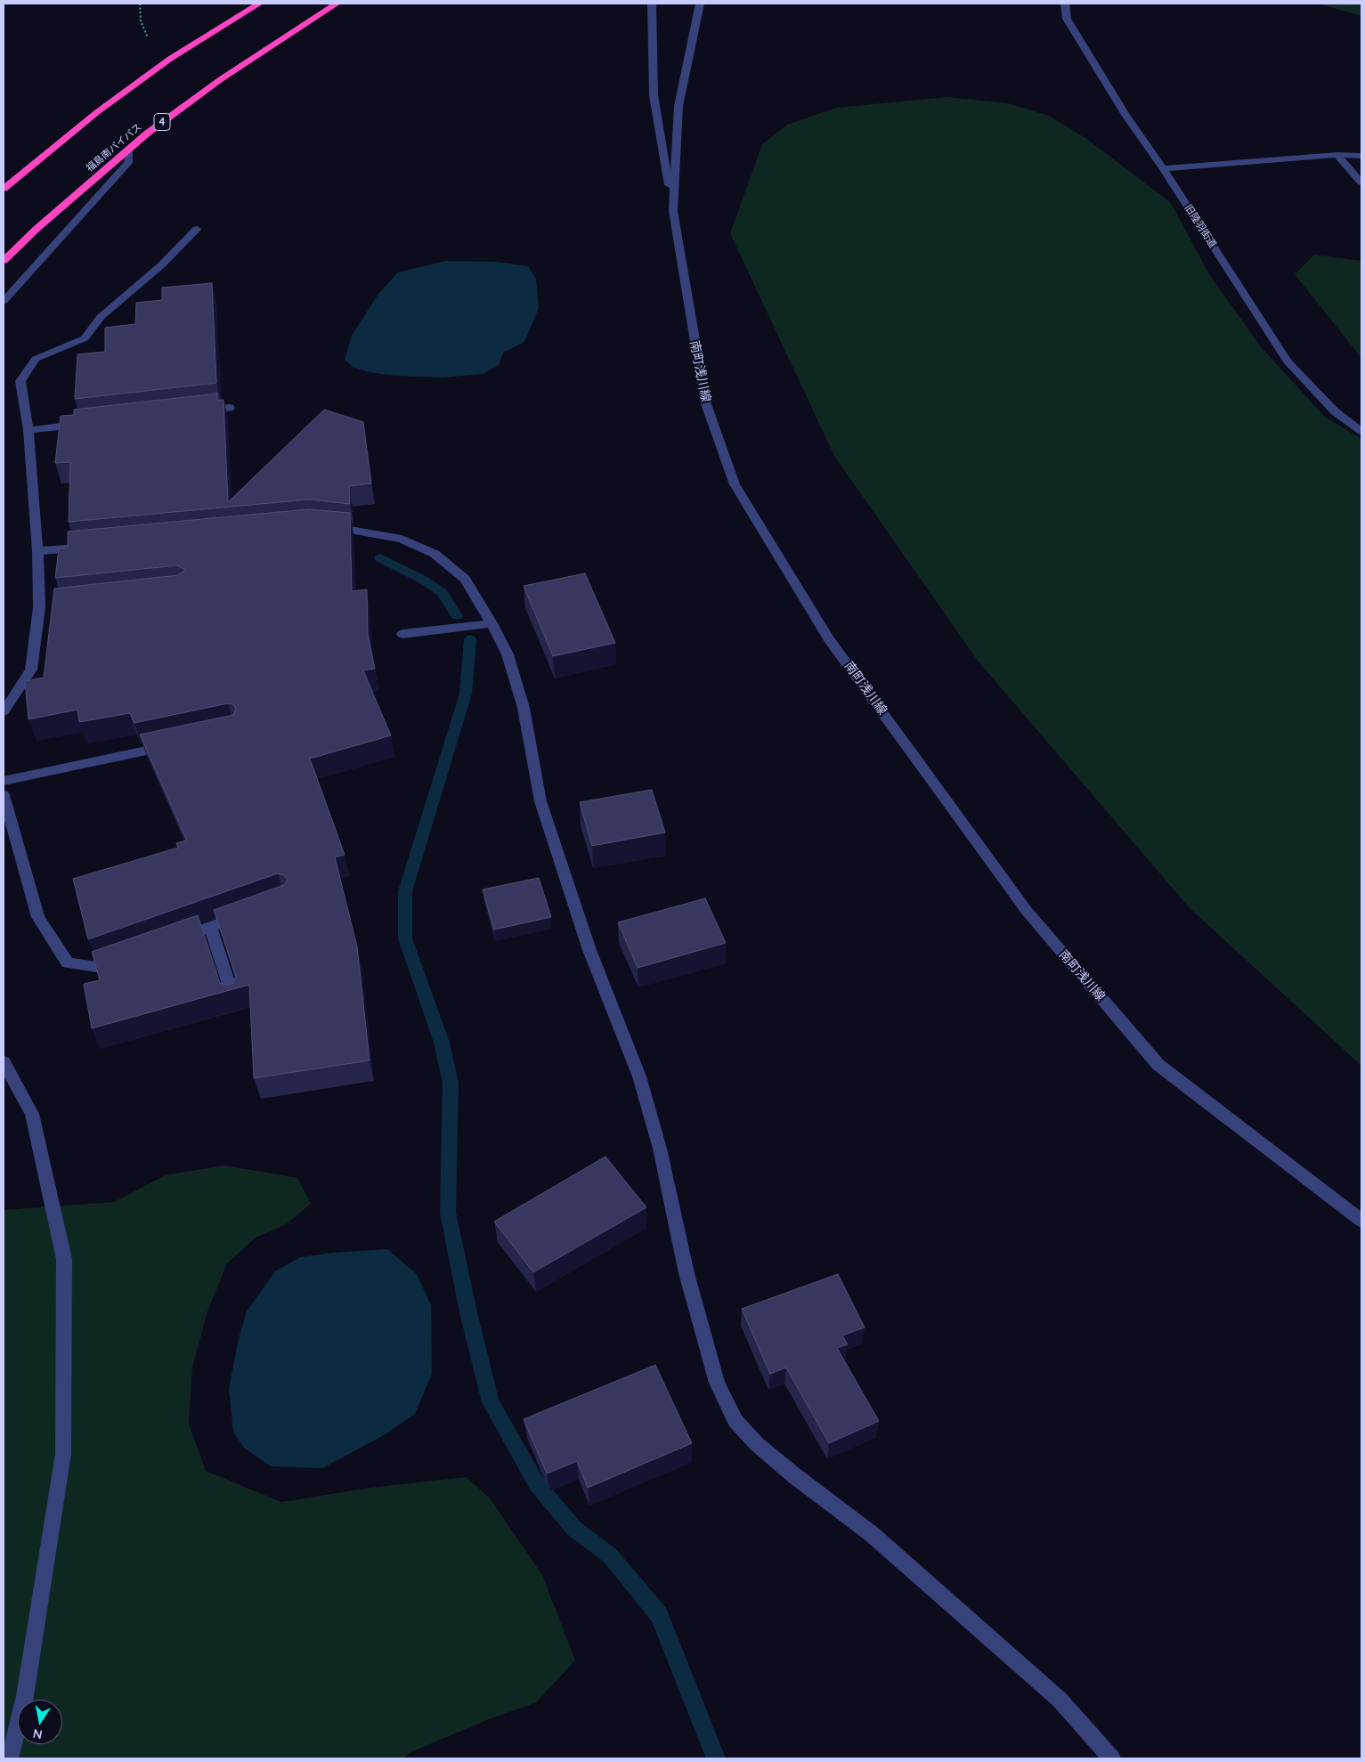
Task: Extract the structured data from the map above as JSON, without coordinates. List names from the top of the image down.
{
  "streets": {
    "highway": ["4", "福島南バイパス"],
    "street": ["旧陸羽街道", "南町浅川線"]
  },
  "north": "bottom"
}
